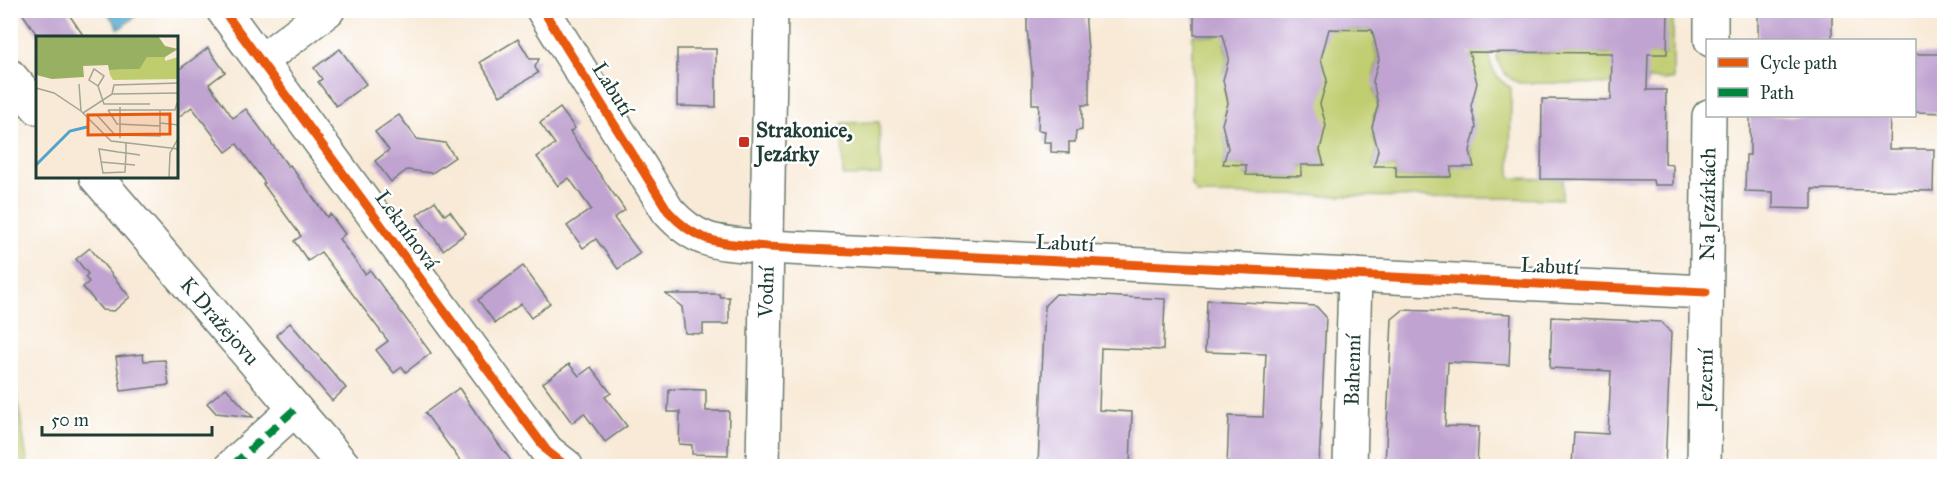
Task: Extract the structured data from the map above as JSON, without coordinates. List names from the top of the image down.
{
  "streets": {
    "street": [
      "Labutí",
      "Na Jezárkách",
      "Leknínová",
      "Vodní",
      "K Dražejovu",
      "Bahenní",
      "Jezerní"
    ]
  },
  "crossings": [
    ["Labutí", "Na Jezárkách"],
    ["Labutí", "Vodní"],
    ["Labutí", "Bahenní"],
    ["Labutí", "Jezerní"],
    ["Na Jezárkách", "Jezerní"]
  ],
  "places": {
    "transit": ["Strakonice, Jezárky"]
  },
  "legend": ["Cycle path", "Path"],
  "scale_bar": "50 m"
}
